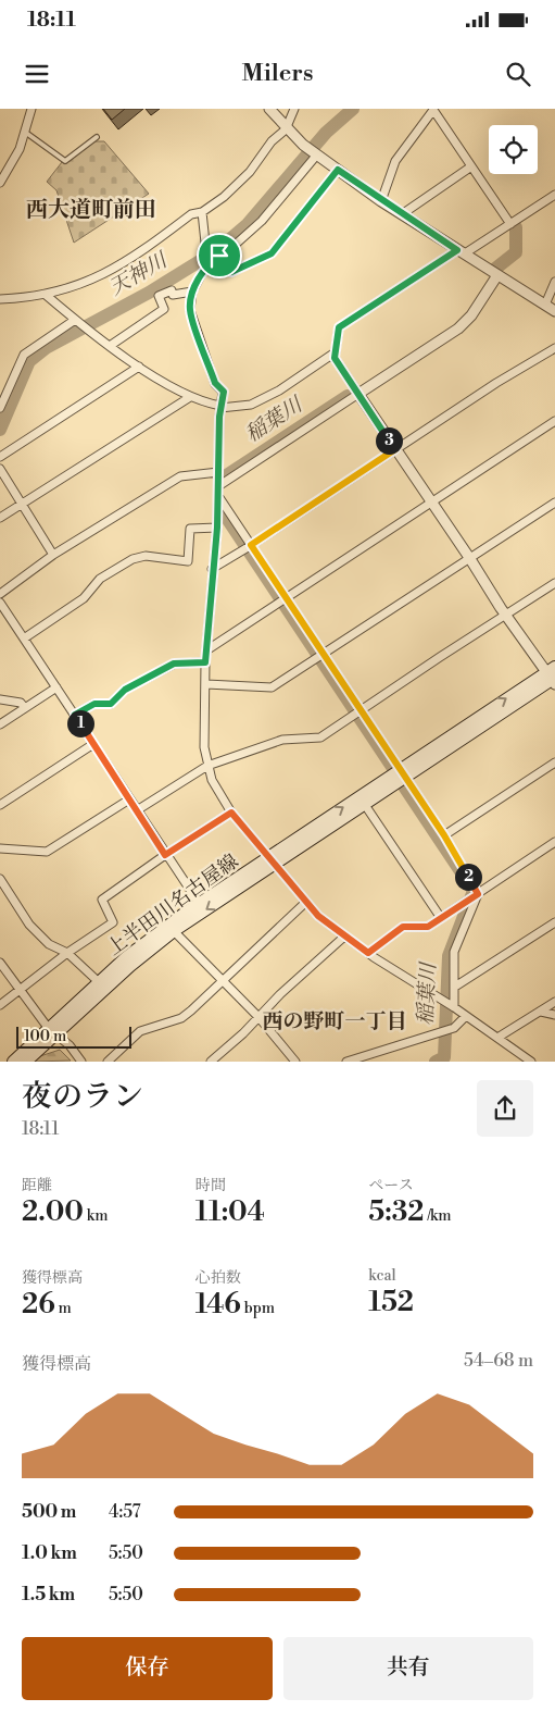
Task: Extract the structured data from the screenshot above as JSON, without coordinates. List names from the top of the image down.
{
  "streets": {
    "main road": ["上半田川名古屋線"]
  },
  "districts": ["西大道町前田", "西の野町一丁目"],
  "water": ["天神川", "稲葉川"],
  "scale_bar": "100 m",
  "page": {
    "status": "18:11",
    "header": "Milers",
    "pins": ["3", "1", "2"],
    "scale": "100 m",
    "heading": ["夜のラン", "18:11"],
    "stats": [
      ["距離", "2.00 km"],
      ["時間", "11:04"],
      ["ペース", "5:32 /km"],
      ["獲得標高", "26 m"],
      ["心拍数", "146 bpm"],
      ["kcal", "152"]
    ],
    "chart": ["獲得標高", "54–68 m"],
    "list": [
      {
        "name": "500 m",
        "note": "4:57"
      },
      {
        "name": "1.0 km",
        "note": "5:50"
      },
      {
        "name": "1.5 km",
        "note": "5:50"
      }
    ],
    "buttons": ["保存", "共有"]
  }
}
